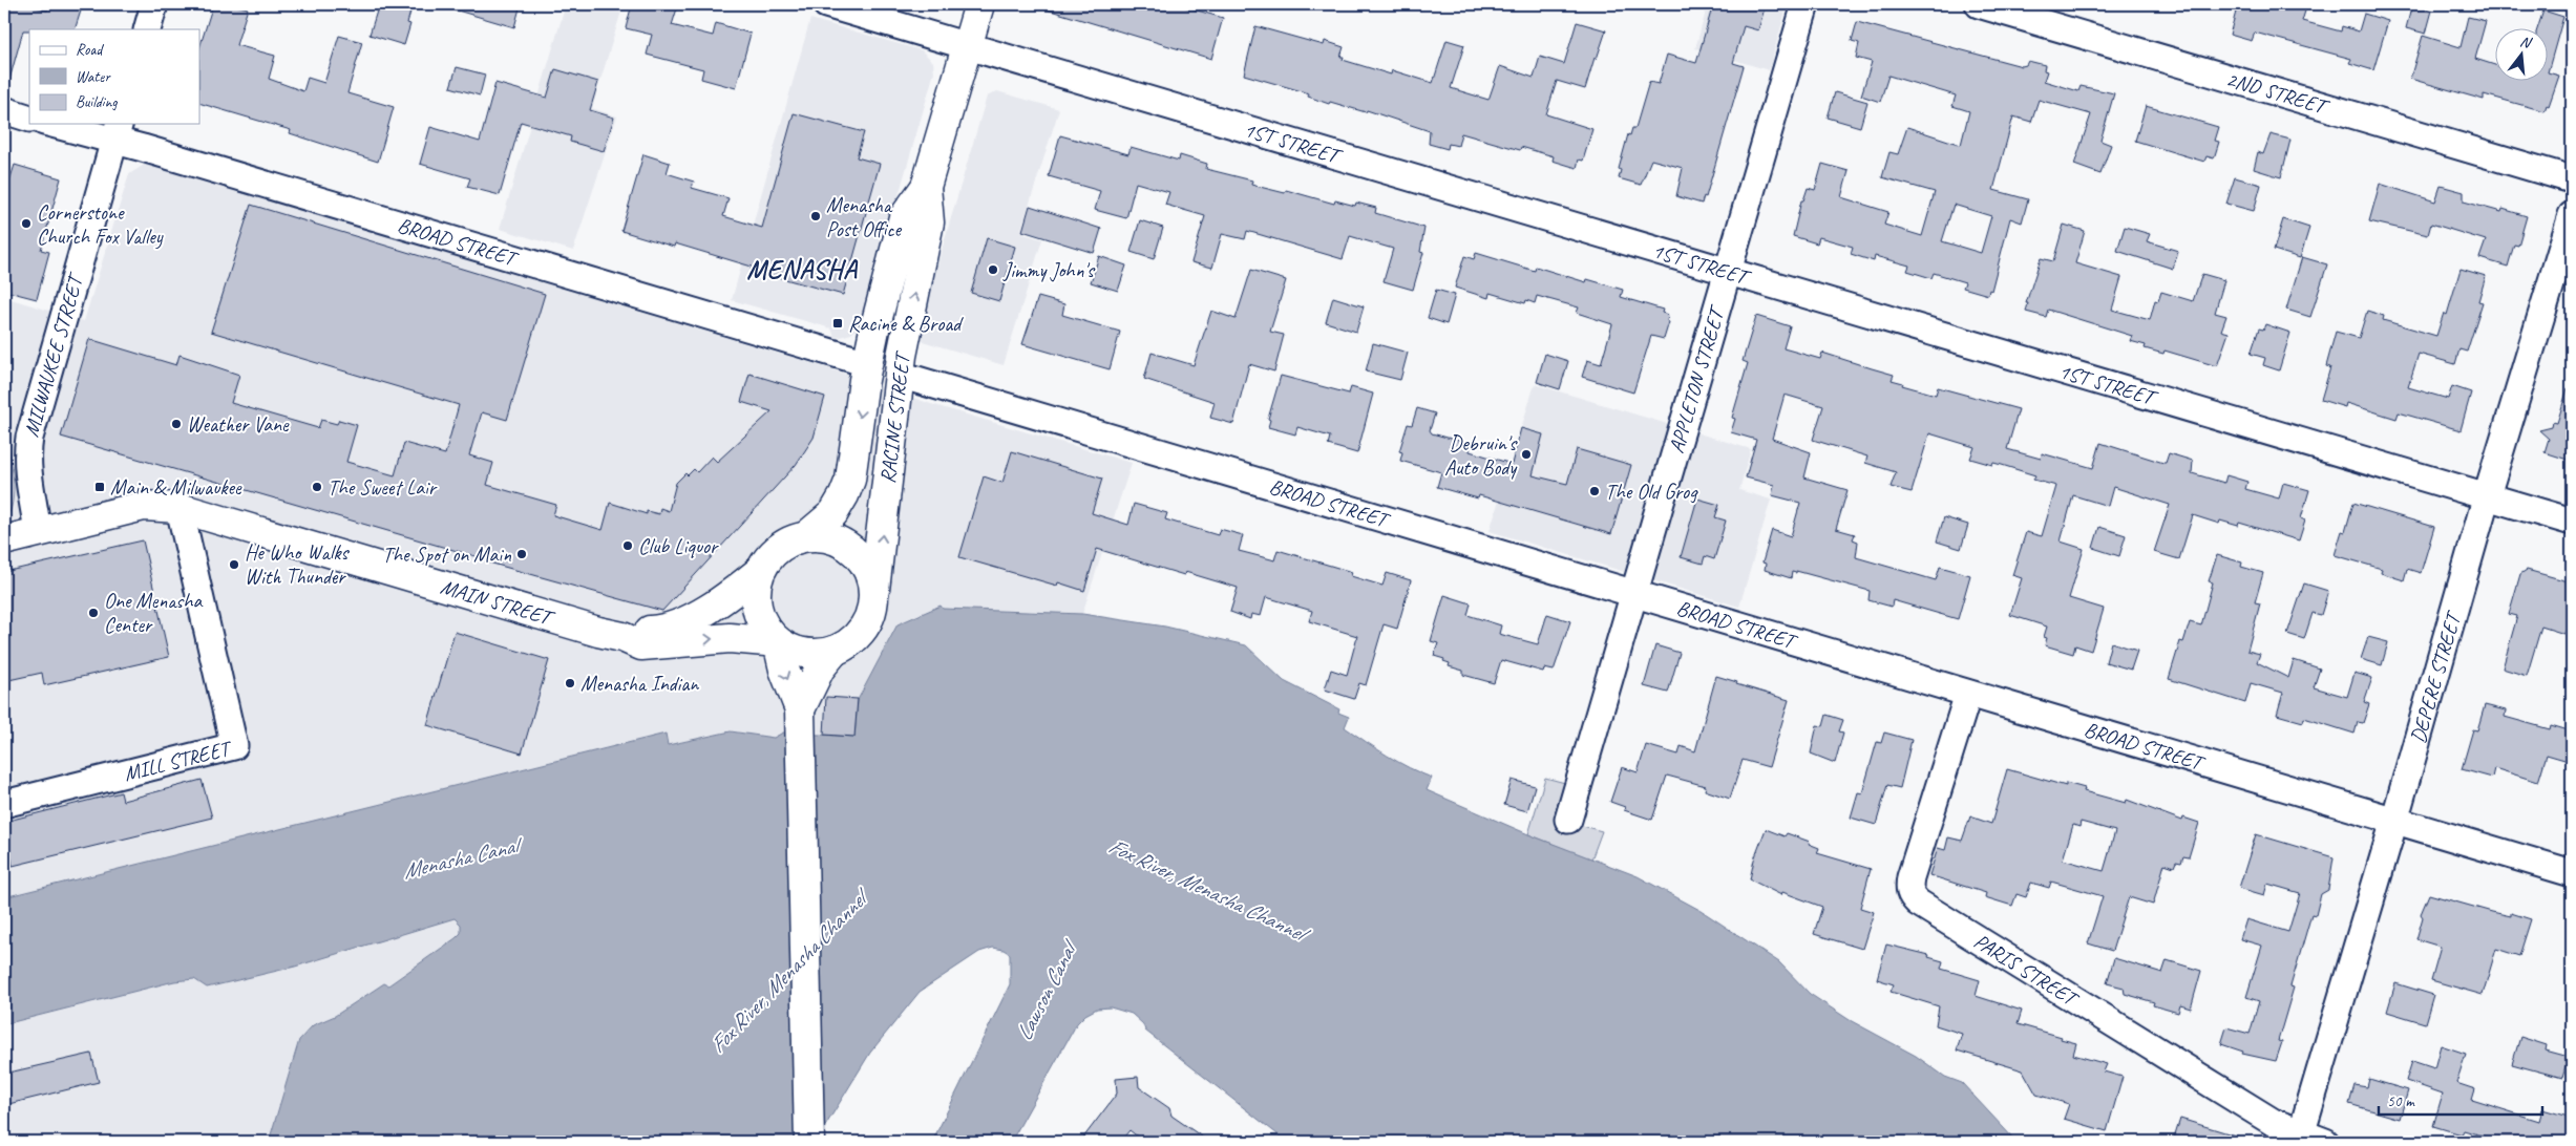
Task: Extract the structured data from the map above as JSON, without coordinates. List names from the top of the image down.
{
  "streets": {
    "main road": ["RACINE STREET", "MAIN STREET"],
    "street": [
      "2ND STREET",
      "1ST STREET",
      "BROAD STREET",
      "MILWAUKEE STREET",
      "APPLETON STREET",
      "DEPERE STREET",
      "MILL STREET",
      "PARIS STREET"
    ]
  },
  "crossings": [
    ["1ST STREET", "APPLETON STREET"],
    ["1ST STREET", "RACINE STREET"],
    ["1ST STREET", "DEPERE STREET"],
    ["BROAD STREET", "MILWAUKEE STREET"],
    ["BROAD STREET", "APPLETON STREET"],
    ["BROAD STREET", "RACINE STREET"],
    ["BROAD STREET", "DEPERE STREET"],
    ["BROAD STREET", "PARIS STREET"],
    ["MILWAUKEE STREET", "MAIN STREET"],
    ["RACINE STREET", "MAIN STREET"],
    ["MAIN STREET", "MILL STREET"],
    ["DEPERE STREET", "PARIS STREET"]
  ],
  "districts": ["MENASHA"],
  "water": ["Menasha Canal", "Fox River, Menasha Channel", "Lawson Canal"],
  "places": {
    "other": [
      "Menasha Post Office",
      "Cornerstone Church Fox Valley",
      "Jimmy John's",
      "Weather Vane",
      "Debruin's Auto Body",
      "The Sweet Lair",
      "The Old Grog",
      "Club Liquor",
      "The Spot on Main",
      "He Who Walks With Thunder",
      "One Menasha Center",
      "Menasha Indian"
    ],
    "transit": ["Racine & Broad", "Main & Milwaukee"]
  },
  "legend": ["Road", "Water", "Building"],
  "scale_bar": "50 m",
  "north": "top"
}
